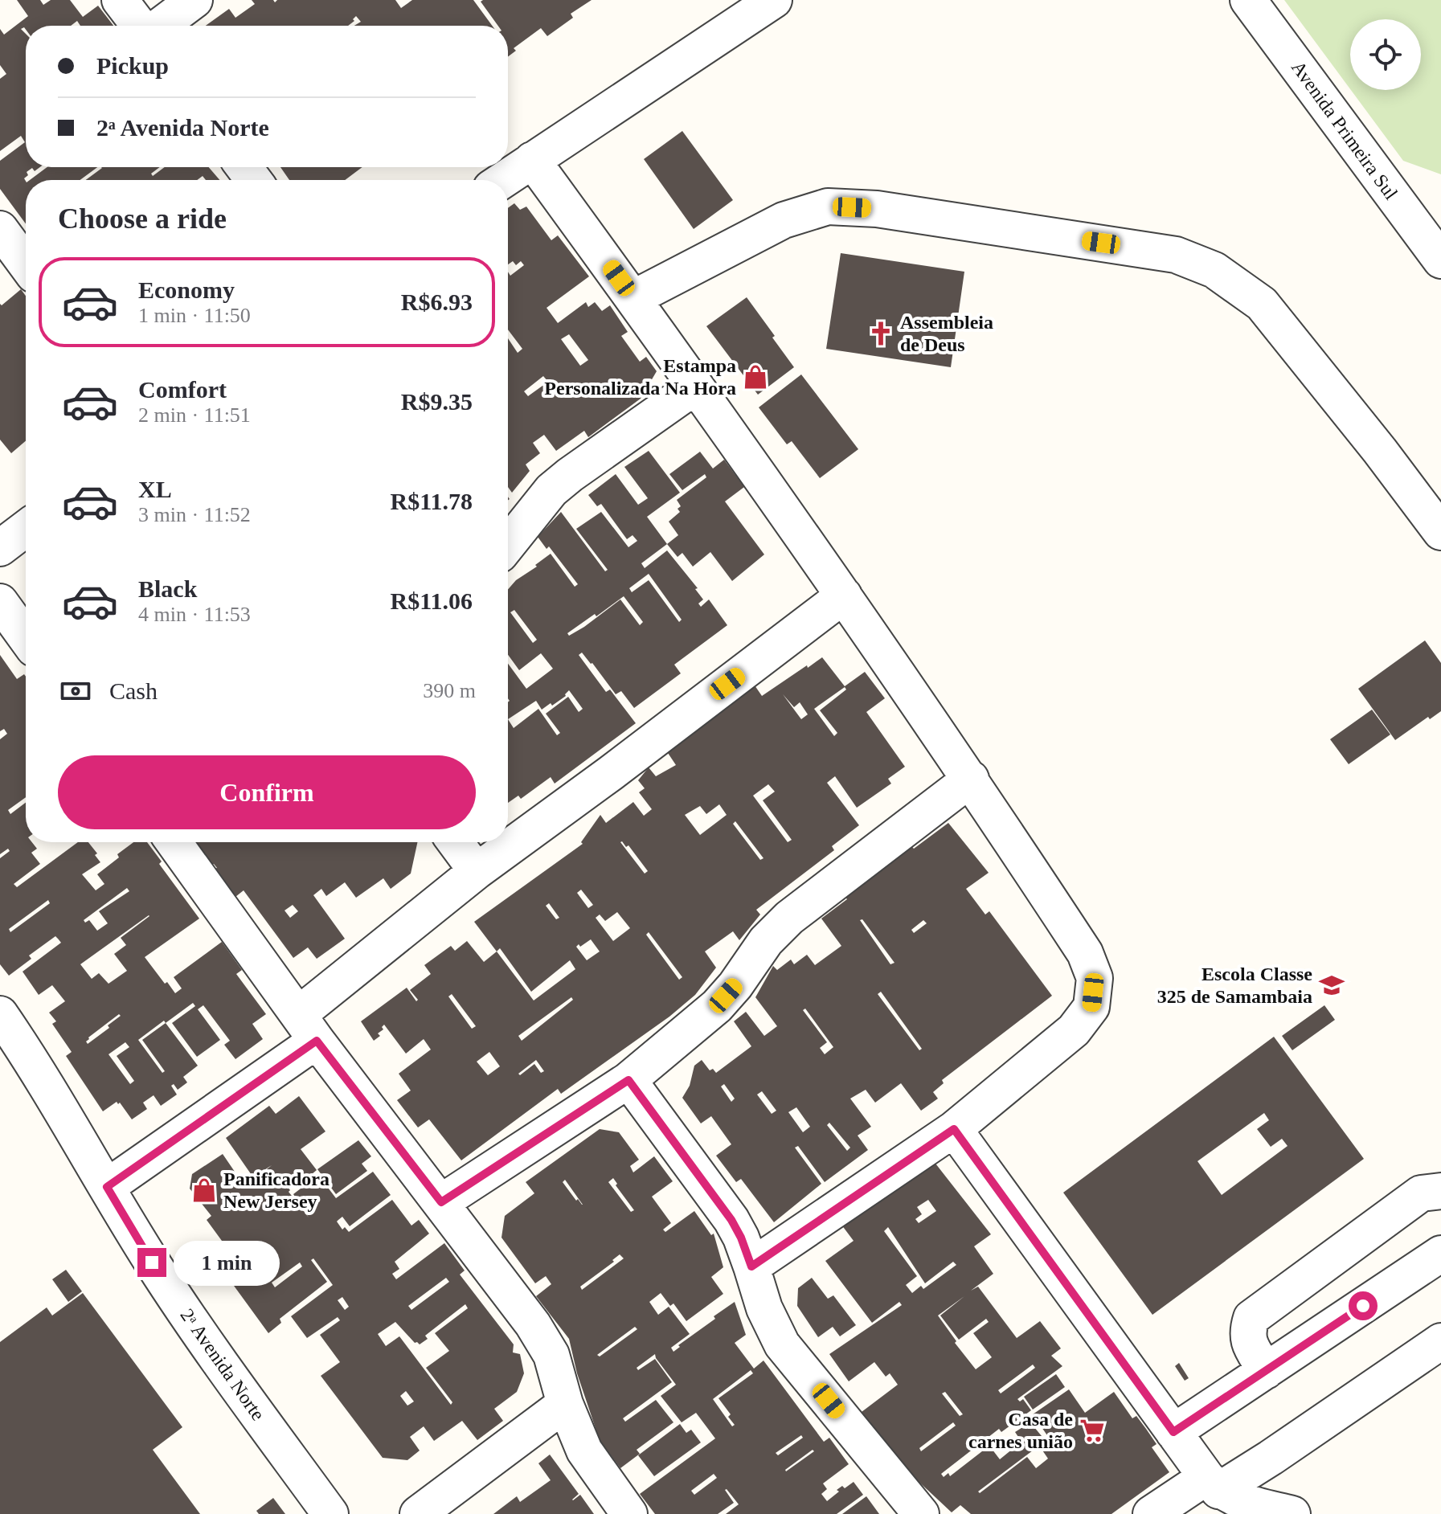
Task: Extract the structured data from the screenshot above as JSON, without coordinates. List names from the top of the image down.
{
  "streets": {
    "street": ["Avenida Primeira Sul", "2ᵃ Avenida Norte"]
  },
  "places": {
    "church": ["Assembleia de Deus"],
    "shop": ["Estampa Personalizada Na Hora", "Panificadora New Jersey"],
    "school or university": ["Escola Classe 325 de Samambaia"],
    "supermarket": ["Casa de carnes união"]
  },
  "page": {
    "banner": ["Pickup", "2ᵃ Avenida Norte"],
    "heading": "Choose a ride",
    "list": [
      {
        "name": "Economy",
        "note": "1 min · 11:50",
        "value": "R$6.93"
      },
      {
        "name": "Comfort",
        "note": "2 min · 11:51",
        "value": "R$9.35"
      },
      {
        "name": "XL",
        "note": "3 min · 11:52",
        "value": "R$11.78"
      },
      {
        "name": "Black",
        "note": "4 min · 11:53",
        "value": "R$11.06"
      }
    ],
    "pay": ["Cash", "390 m"],
    "buttons": "Confirm",
    "bubble": "1 min"
  }
}
